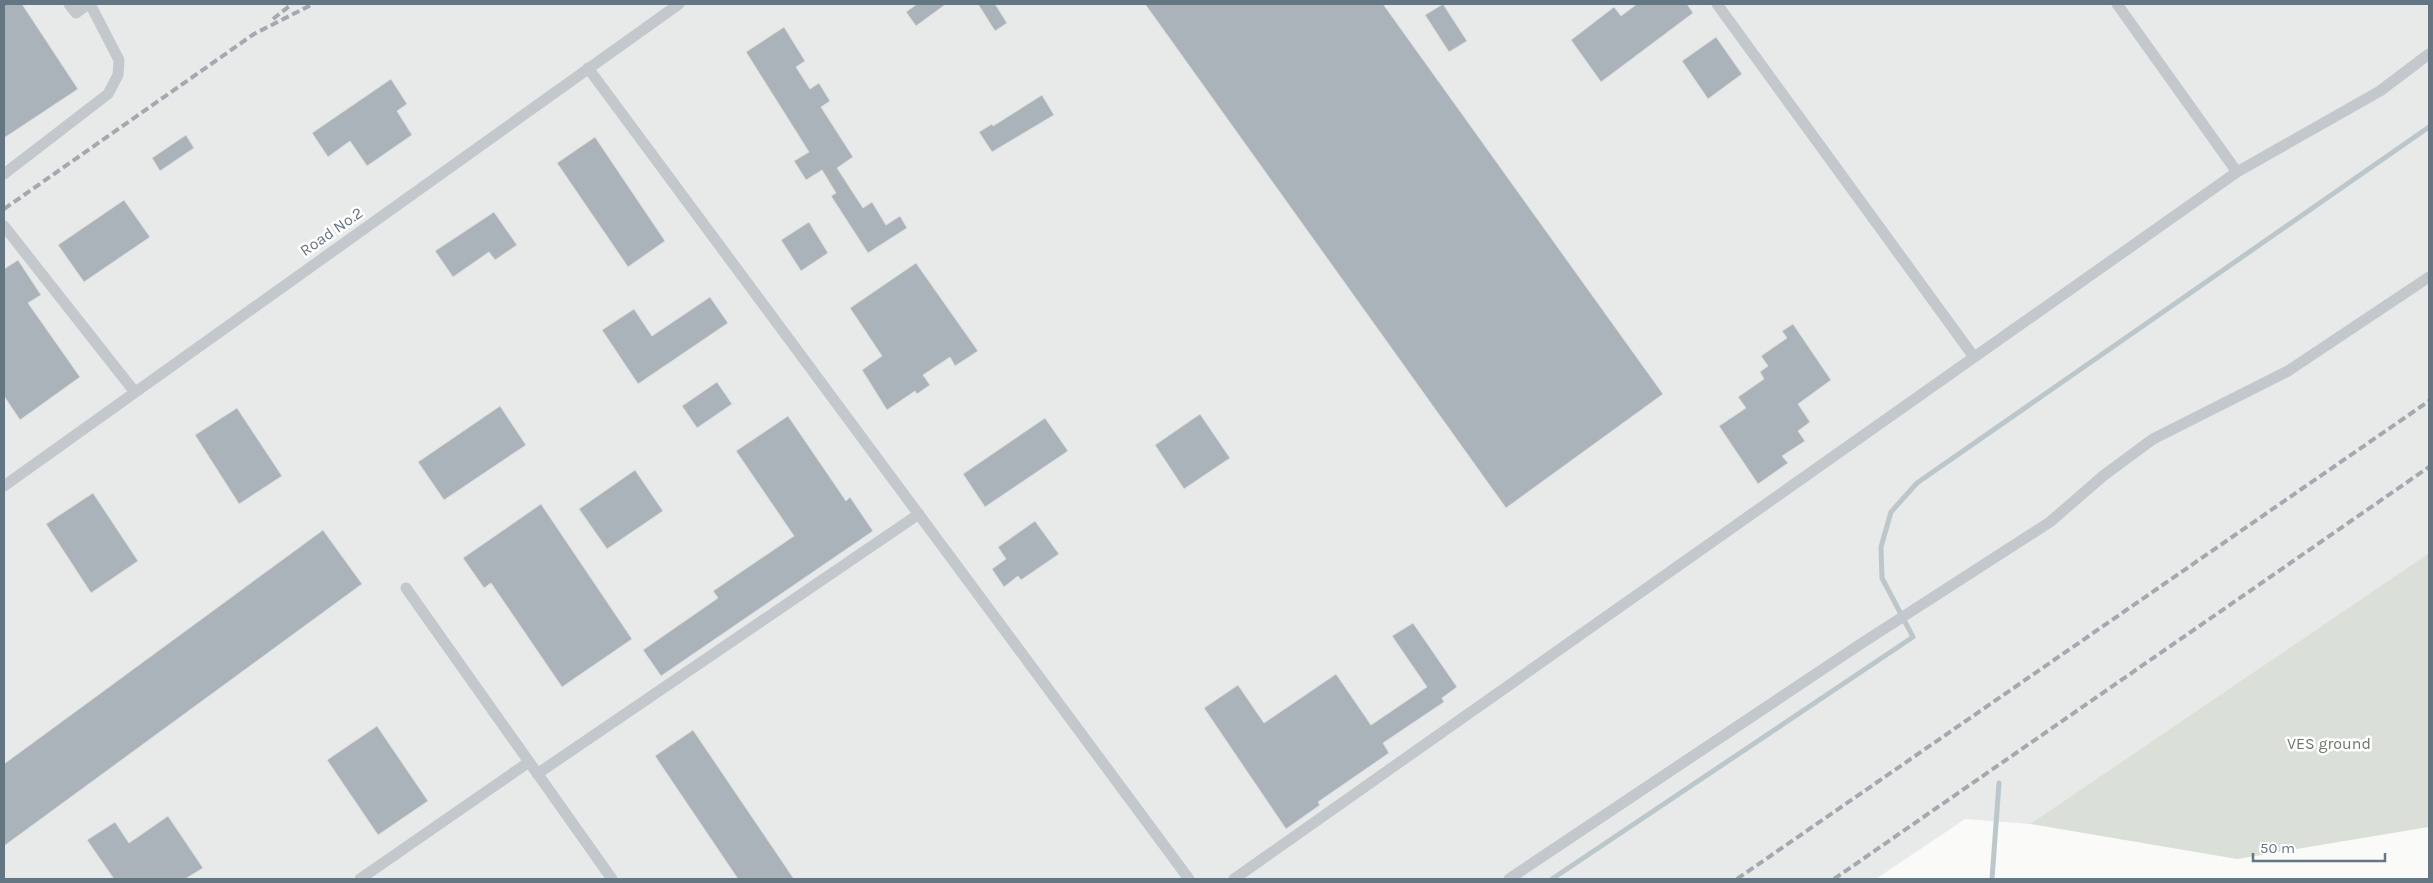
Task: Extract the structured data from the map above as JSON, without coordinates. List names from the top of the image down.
{
  "streets": {
    "lane": ["Road No.2"]
  },
  "parks": ["VES ground"],
  "scale_bar": "50 m"
}
